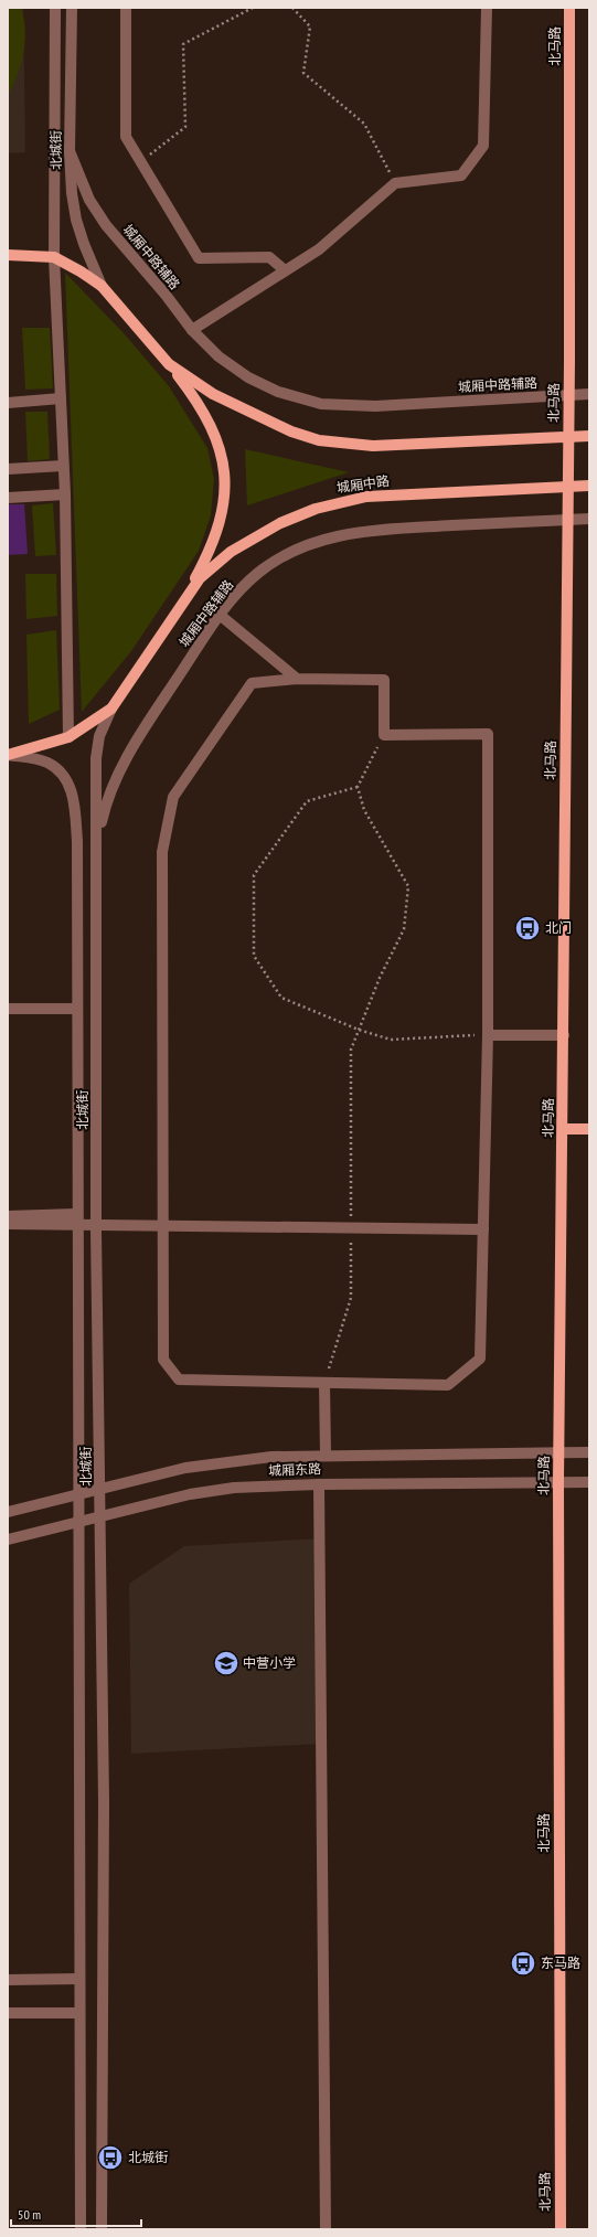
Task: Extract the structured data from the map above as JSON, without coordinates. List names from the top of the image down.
{
  "streets": {
    "main road": ["北马路", "城厢中路"],
    "street": ["北城街", "城厢中路辅路", "城厢东路"]
  },
  "crossings": [
    ["北马路", "城厢中路辅路"],
    ["北马路", "城厢中路"],
    ["北马路", "城厢东路"],
    ["北城街", "城厢中路辅路"],
    ["北城街", "城厢中路"],
    ["北城街", "城厢东路"]
  ],
  "places": {
    "bus stop": ["北门", "东马路", "北城街"],
    "school or university": ["中营小学"]
  },
  "scale_bar": "50 m"
}
